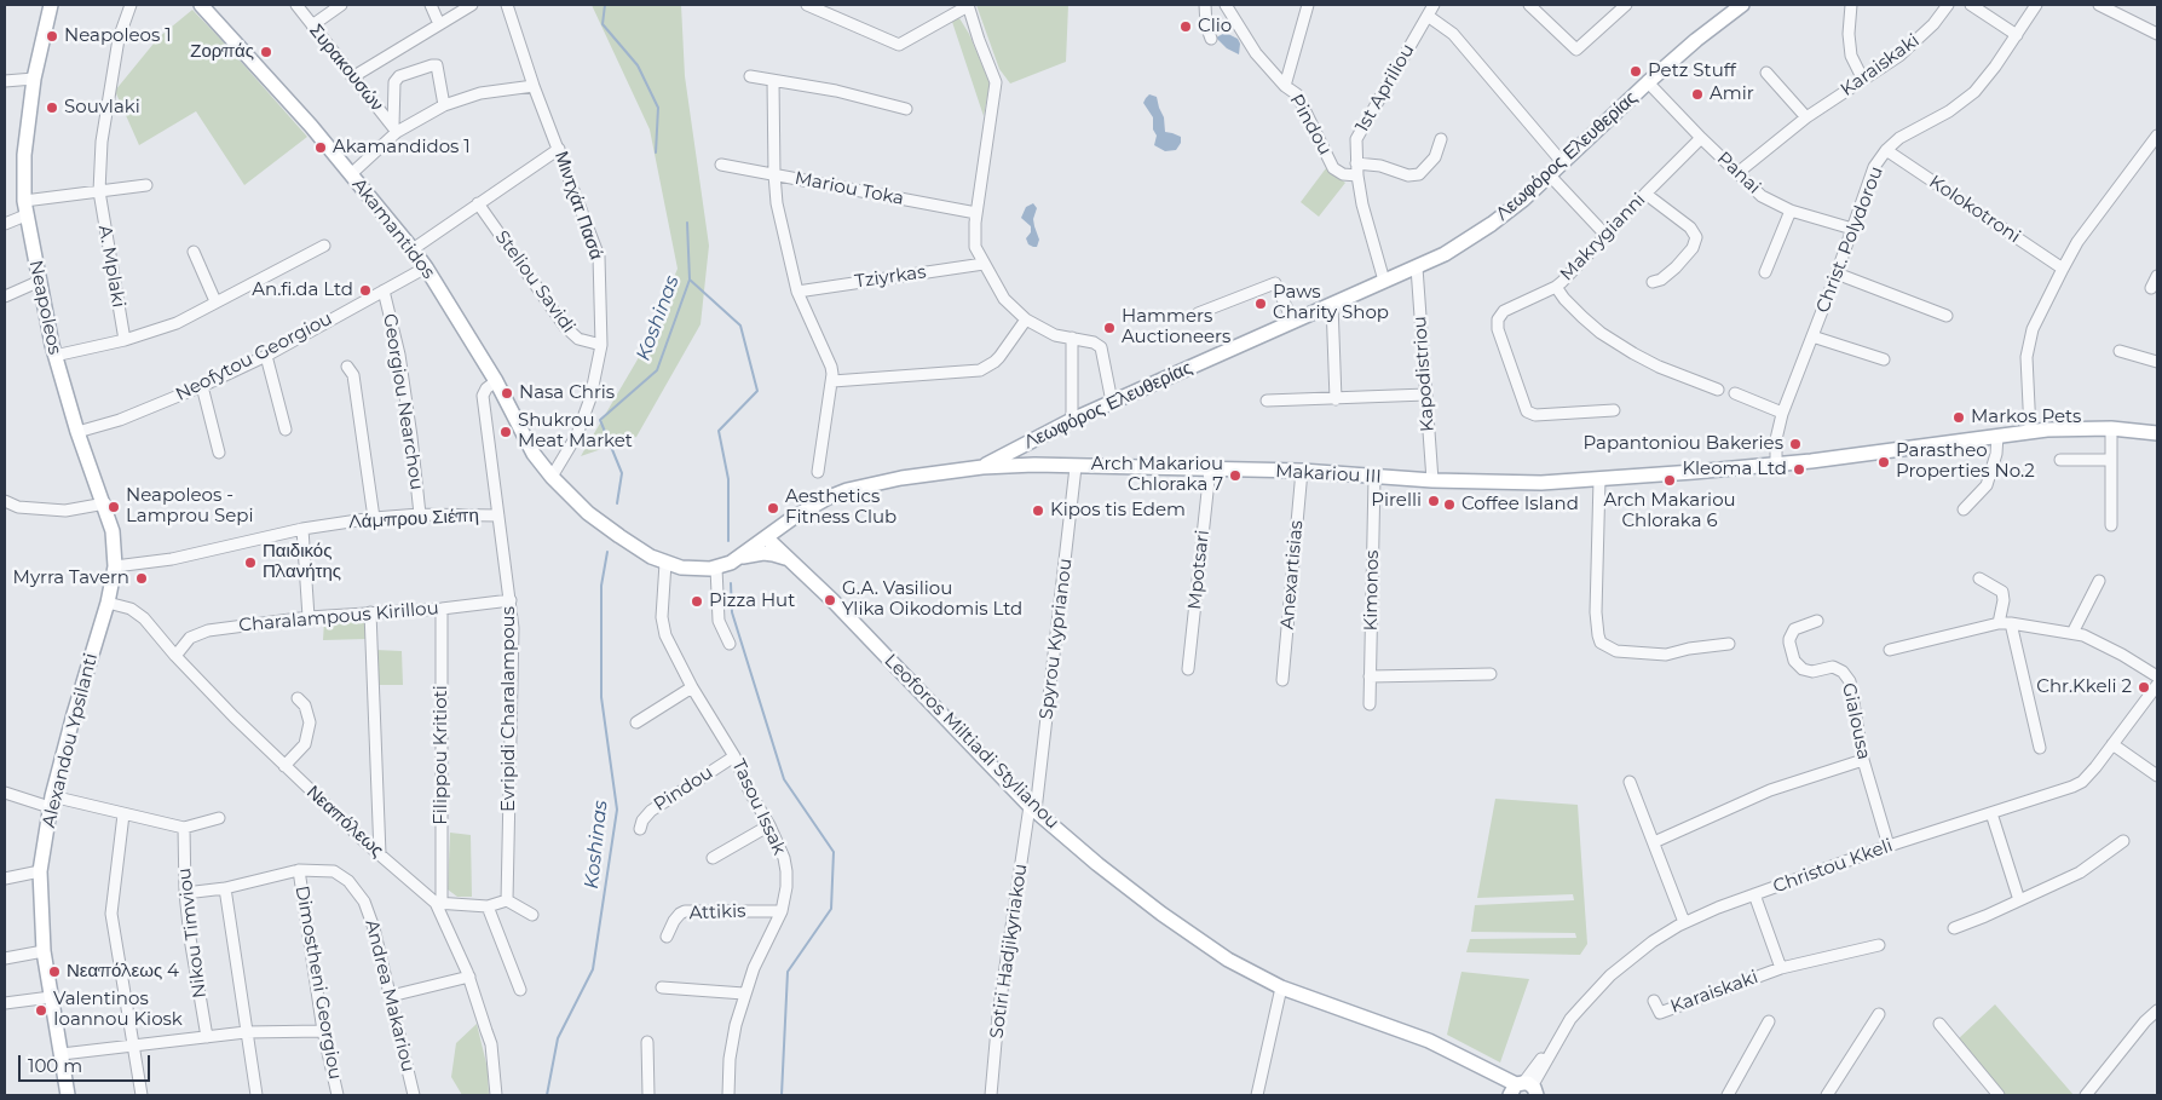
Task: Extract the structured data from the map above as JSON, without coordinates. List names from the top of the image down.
{
  "streets": {
    "main road": [
      "Λεωφόρος Ελευθερίας",
      "Akamantidos",
      "Neapoleos",
      "Makariou III",
      "Alexandou Ypsilanti",
      "Leoforos Miltiadi Stylianou"
    ],
    "street": [
      "Karaiskaki",
      "Συρακουσών",
      "1st Apriliou",
      "Pindou",
      "Panai",
      "Mariou Toka",
      "Μιντχάτ Πασά",
      "Kolokotroni",
      "Makrygianni",
      "Christ. Polydorou",
      "A. Mplaki",
      "Tziyrkas",
      "Steliou Savidi",
      "Neofytou Georgiou",
      "Kapodistriou",
      "Georgiou Nearchou",
      "Λάμπρου Σιέπη",
      "Mpotsari",
      "Anexartisias",
      "Kimonos",
      "Charalampous Kirillou",
      "Spyrou Kyprianou",
      "Evripidi Charalampous",
      "Gialousa",
      "Filippou Kritioti",
      "Tasou Issak",
      "Νεαπόλεως",
      "Christou Kkeli",
      "Attikis",
      "Nikou Timviou",
      "Sotiri Hadjikyriakou",
      "Dimostheni Georgiou",
      "Andrea Makariou"
    ]
  },
  "crossings": [
    ["Karaiskaki", "Panai"],
    ["Karaiskaki", "Christou Kkeli"],
    ["1st Apriliou", "Pindou"],
    ["1st Apriliou", "Λεωφόρος Ελευθερίας"],
    ["Pindou", "Tasou Issak"],
    ["Λεωφόρος Ελευθερίας", "Panai"],
    ["Λεωφόρος Ελευθερίας", "Kapodistriou"],
    ["Λεωφόρος Ελευθερίας", "Makariou III"],
    ["Panai", "Makrygianni"],
    ["Panai", "Christ. Polydorou"],
    ["Μιντχάτ Πασά", "Akamantidos"],
    ["Μιντχάτ Πασά", "Steliou Savidi"],
    ["Μιντχάτ Πασά", "Makariou III"],
    ["Kolokotroni", "Christ. Polydorou"],
    ["Akamantidos", "Neofytou Georgiou"],
    ["Akamantidos", "Makariou III"],
    ["Akamantidos", "Evripidi Charalampous"],
    ["Christ. Polydorou", "Makariou III"],
    ["Neapoleos", "Neofytou Georgiou"],
    ["Neapoleos", "Λάμπρου Σιέπη"],
    ["Neapoleos", "Alexandou Ypsilanti"],
    ["Neapoleos", "Νεαπόλεως"],
    ["Neofytou Georgiou", "Georgiou Nearchou"],
    ["Kapodistriou", "Makariou III"],
    ["Georgiou Nearchou", "Λάμπρου Σιέπη"],
    ["Makariou III", "Mpotsari"],
    ["Makariou III", "Anexartisias"],
    ["Makariou III", "Kimonos"],
    ["Makariou III", "Spyrou Kyprianou"],
    ["Makariou III", "Leoforos Miltiadi Stylianou"],
    ["Makariou III", "Tasou Issak"],
    ["Λάμπρου Σιέπη", "Evripidi Charalampous"],
    ["Charalampous Kirillou", "Evripidi Charalampous"],
    ["Charalampous Kirillou", "Filippou Kritioti"],
    ["Charalampous Kirillou", "Νεαπόλεως"],
    ["Spyrou Kyprianou", "Leoforos Miltiadi Stylianou"],
    ["Spyrou Kyprianou", "Sotiri Hadjikyriakou"],
    ["Gialousa", "Christou Kkeli"],
    ["Alexandou Ypsilanti", "Νεαπόλεως"],
    ["Leoforos Miltiadi Stylianou", "Christou Kkeli"],
    ["Leoforos Miltiadi Stylianou", "Sotiri Hadjikyriakou"],
    ["Filippou Kritioti", "Νεαπόλεως"],
    ["Tasou Issak", "Attikis"],
    ["Nikou Timviou", "Andrea Makariou"],
    ["Dimostheni Georgiou", "Andrea Makariou"]
  ],
  "water": ["Koshinas"],
  "places": [
    "Clio",
    "Neapoleos 1",
    "Ζορπάς",
    "Petz Stuff",
    "Amir",
    "Souvlaki",
    "Akamandidos 1",
    "An.fi.da Ltd",
    "Paws Charity Shop",
    "Hammers Auctioneers",
    "Nasa Chris",
    "Markos Pets",
    "Shukrou Meat Market",
    "Papantoniou Bakeries",
    "Parastheo Properties No.2",
    "Kleoma Ltd",
    "Arch Makariou Chloraka 7",
    "Arch Makariou Chloraka 6",
    "Pirelli",
    "Coffee Island",
    "Neapoleos - Lamprou Sepi",
    "Aesthetics Fitness Club",
    "Kipos tis Edem",
    "Παιδικός Πλανήτης",
    "Myrra Tavern",
    "G.A. Vasiliou Ylika Oikodomis Ltd",
    "Pizza Hut",
    "Chr.Kkeli 2",
    "Νεαπόλεως 4",
    "Valentinos Ioannou Kiosk"
  ],
  "scale_bar": "100 m"
}
